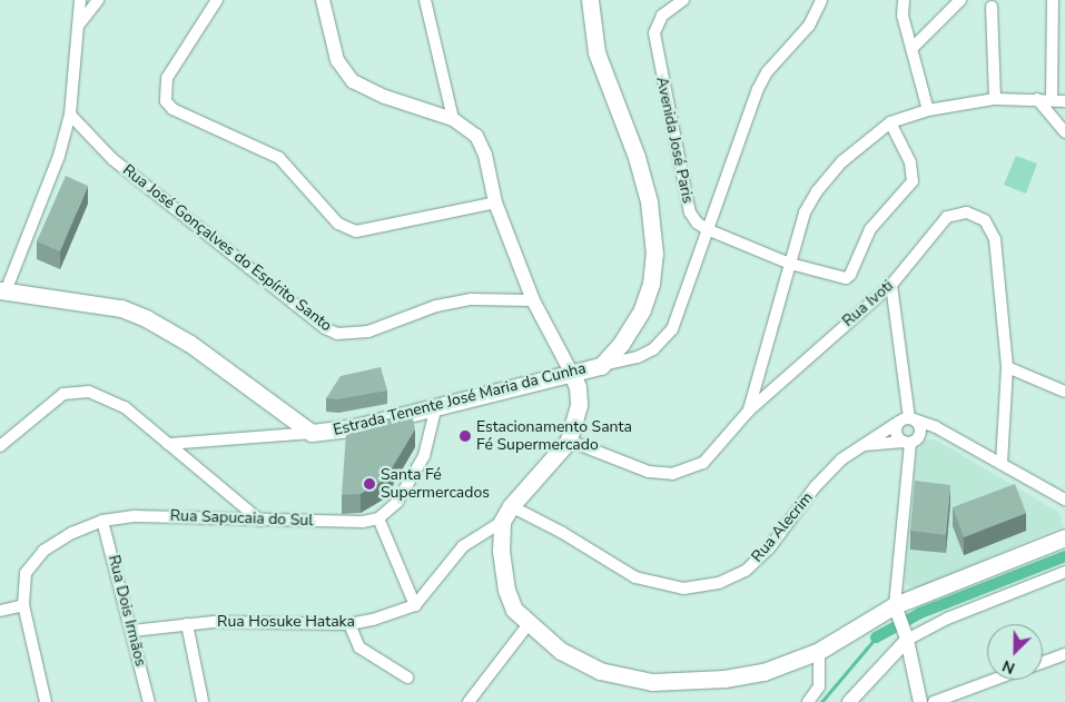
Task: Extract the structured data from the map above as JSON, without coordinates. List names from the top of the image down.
{
  "streets": {
    "main road": ["Estrada Tenente José Maria da Cunha"],
    "street": [
      "Avenida José Paris",
      "Rua José Gonçalves do Espírito Santo",
      "Rua Ivoti",
      "Rua Sapucaia do Sul",
      "Rua Alecrim",
      "Rua Dois Irmãos",
      "Rua Hosuke Hataka"
    ]
  },
  "crossings": [
    ["Rua Sapucaia do Sul", "Rua Dois Irmãos"],
    ["Rua Dois Irmãos", "Rua Hosuke Hataka"]
  ],
  "places": ["Estacionamento Santa Fé Supermercado", "Santa Fé Supermercados"],
  "north": "bottom left"
}
